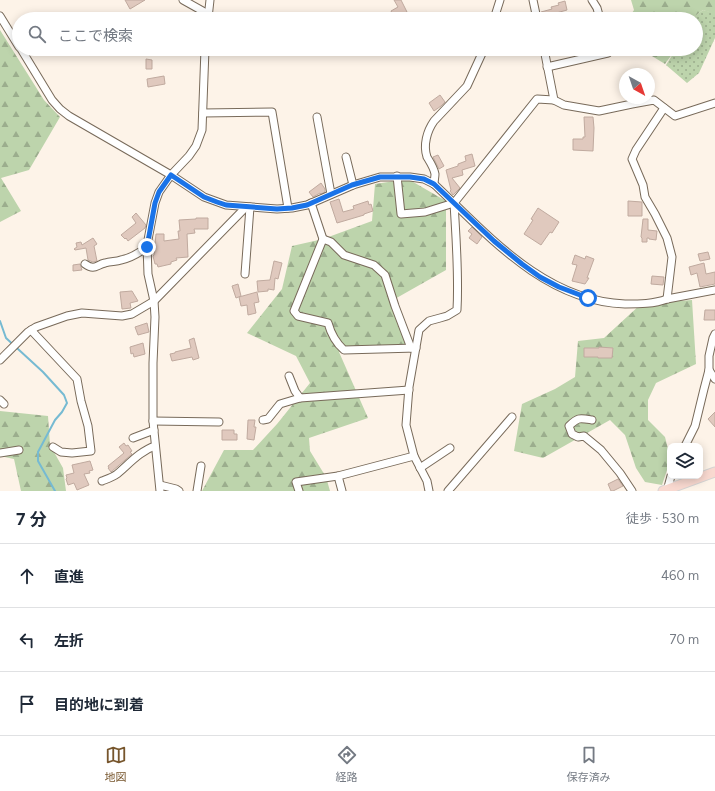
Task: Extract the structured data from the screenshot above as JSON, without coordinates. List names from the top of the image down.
{
  "north": "bottom right",
  "page": {
    "search": "ここで検索",
    "heading": ["7 分", "徒歩 · 530 m"],
    "list": [
      ["直進", "460 m"],
      ["左折", "70 m"],
      "目的地に到着"
    ],
    "nav": ["地図", "経路", "保存済み"]
  }
}
